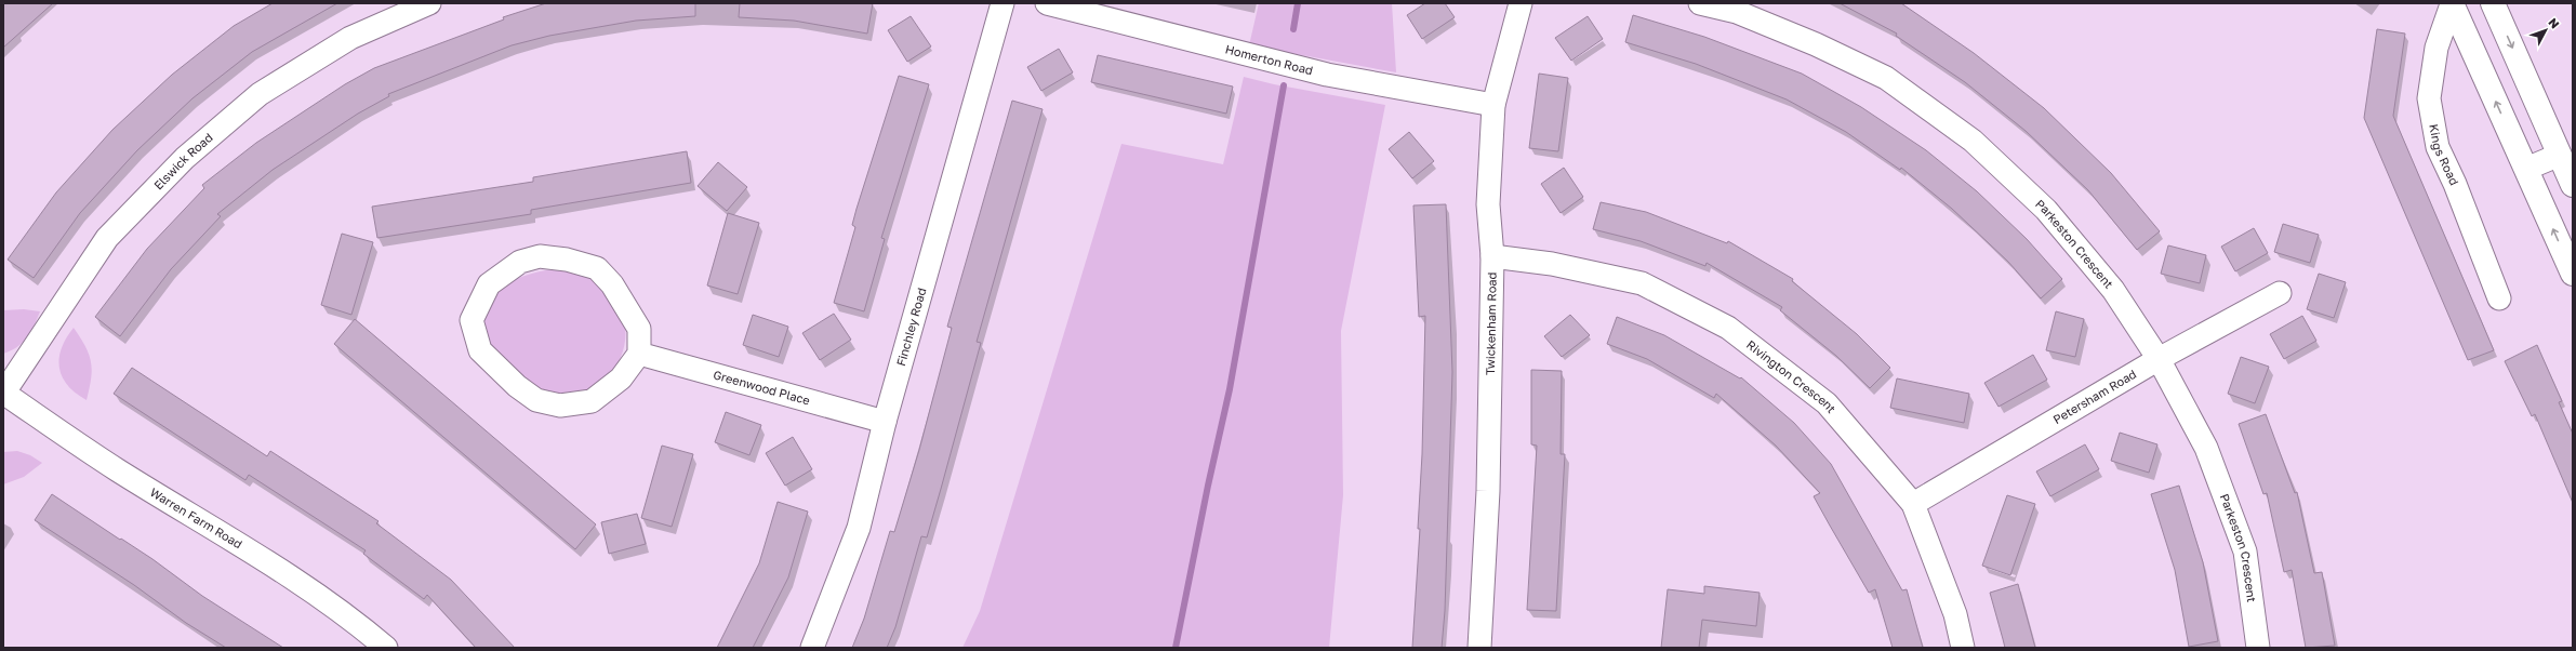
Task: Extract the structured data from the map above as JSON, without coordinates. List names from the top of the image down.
{
  "streets": {
    "main road": ["Kings Road"],
    "street": [
      "Homerton Road",
      "Elswick Road",
      "Parkeston Crescent",
      "Twickenham Road",
      "Finchley Road",
      "Rivington Crescent",
      "Greenwood Place",
      "Petersham Road",
      "Warren Farm Road"
    ]
  },
  "crossings": [
    ["Homerton Road", "Twickenham Road"],
    ["Elswick Road", "Warren Farm Road"],
    ["Parkeston Crescent", "Petersham Road"],
    ["Twickenham Road", "Rivington Crescent"],
    ["Finchley Road", "Greenwood Place"],
    ["Rivington Crescent", "Petersham Road"]
  ],
  "north": "top right"
}
